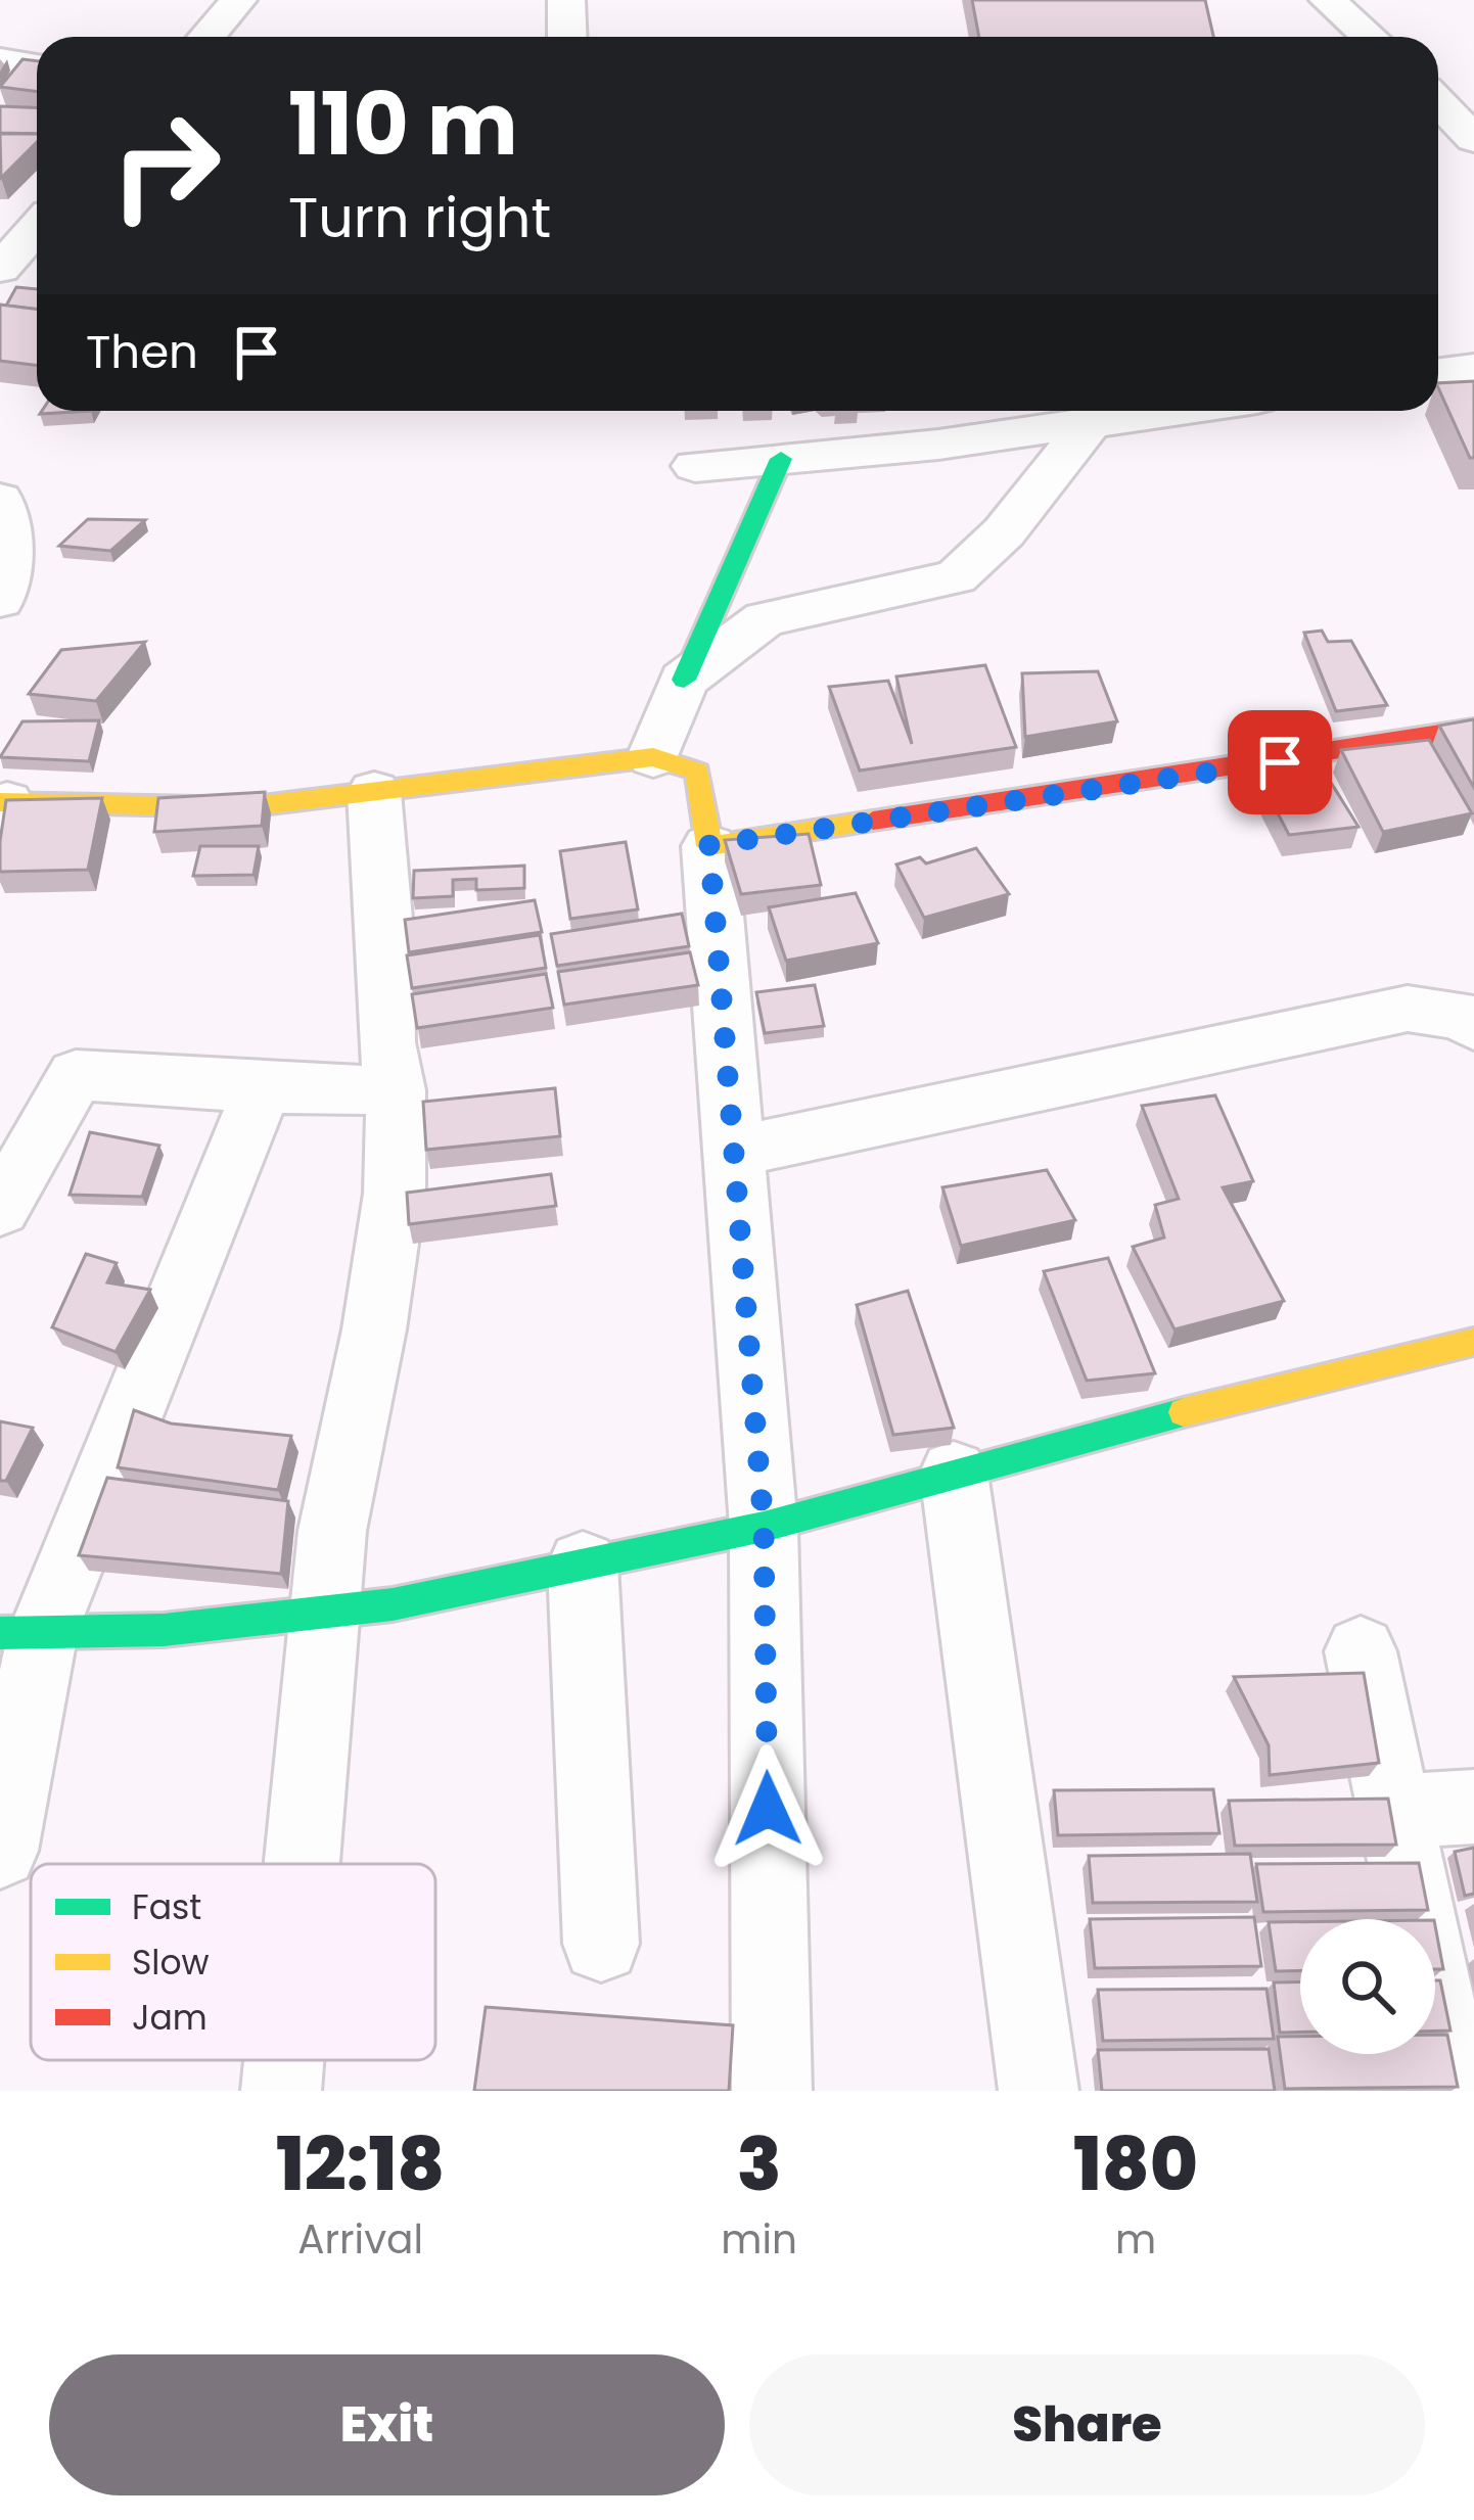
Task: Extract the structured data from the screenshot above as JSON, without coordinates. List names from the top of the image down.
{
  "legend": ["Fast", "Slow", "Jam"],
  "page": {
    "turn": ["110 m", "Turn right"],
    "then": "Then",
    "eta": [
      "12:18",
      "Arrival",
      "3",
      "min",
      "180",
      "m"
    ],
    "buttons": ["Exit", "Share"]
  }
}
